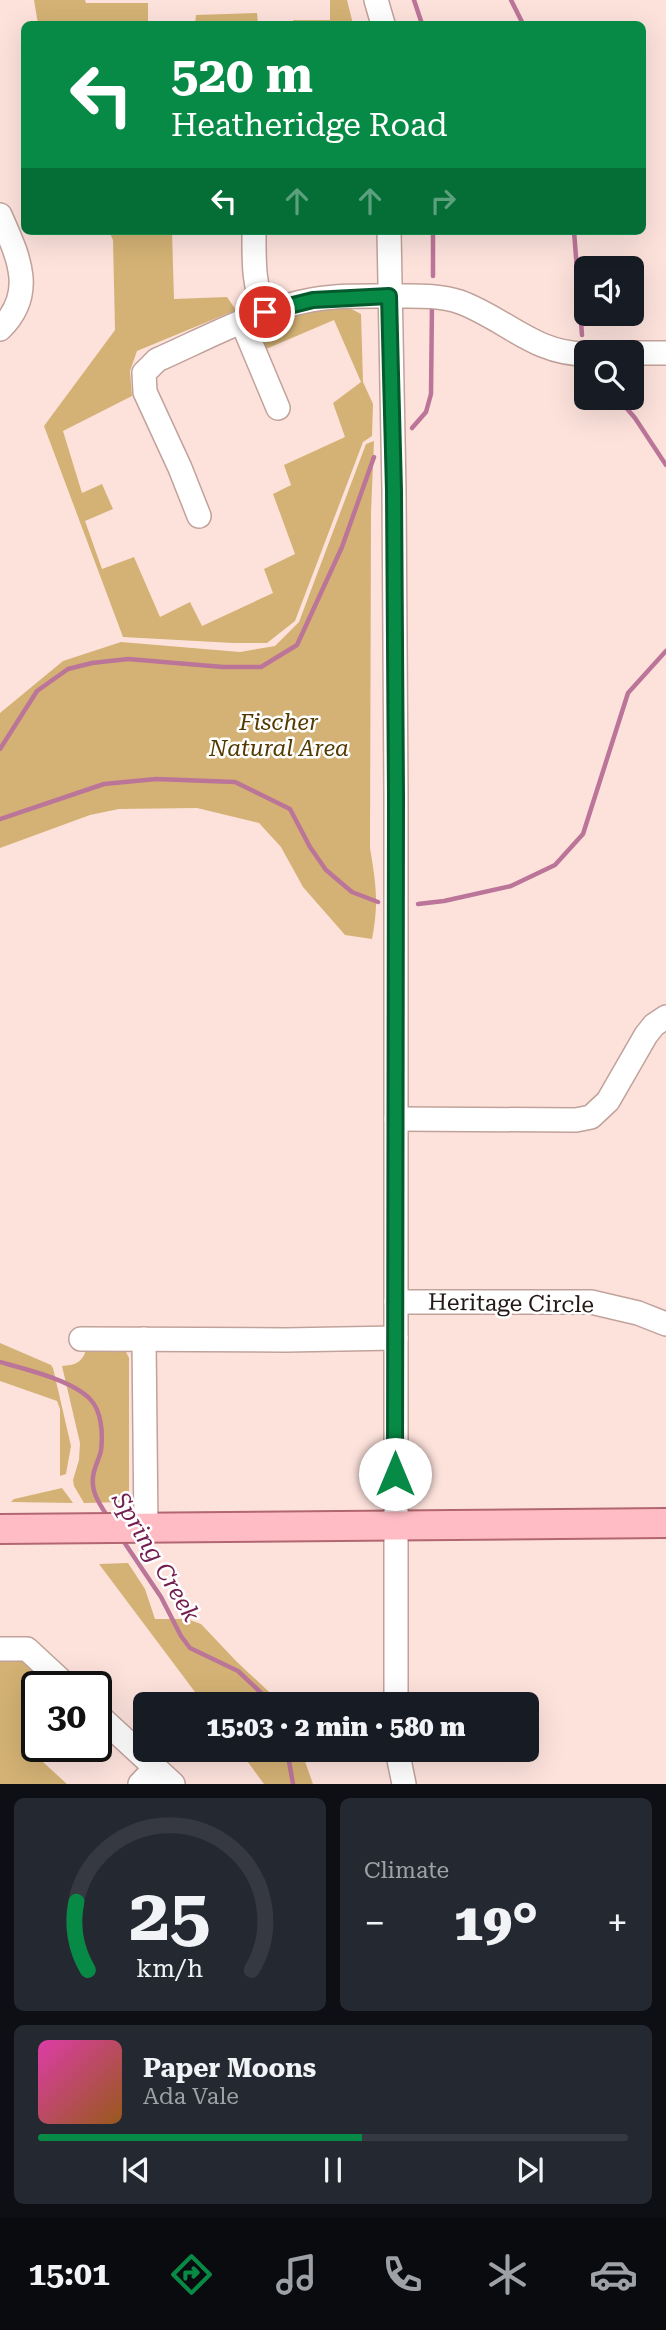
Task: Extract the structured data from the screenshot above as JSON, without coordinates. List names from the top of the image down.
{
  "streets": {
    "street": ["Heritage Circle"]
  },
  "water": ["Spring Creek"],
  "parks": ["Fischer Natural Area"],
  "page": {
    "turn": ["520 m", "Heatheridge Road"],
    "limit": "30",
    "trip": "15:03 · 2 min · 580 m",
    "tile": "Climate",
    "heat": ["−", "19°", "+"],
    "song": ["Paper Moons", "Ada Vale"],
    "tabs": "15:01",
    "gauge": ["25", "km/h"]
  }
}
